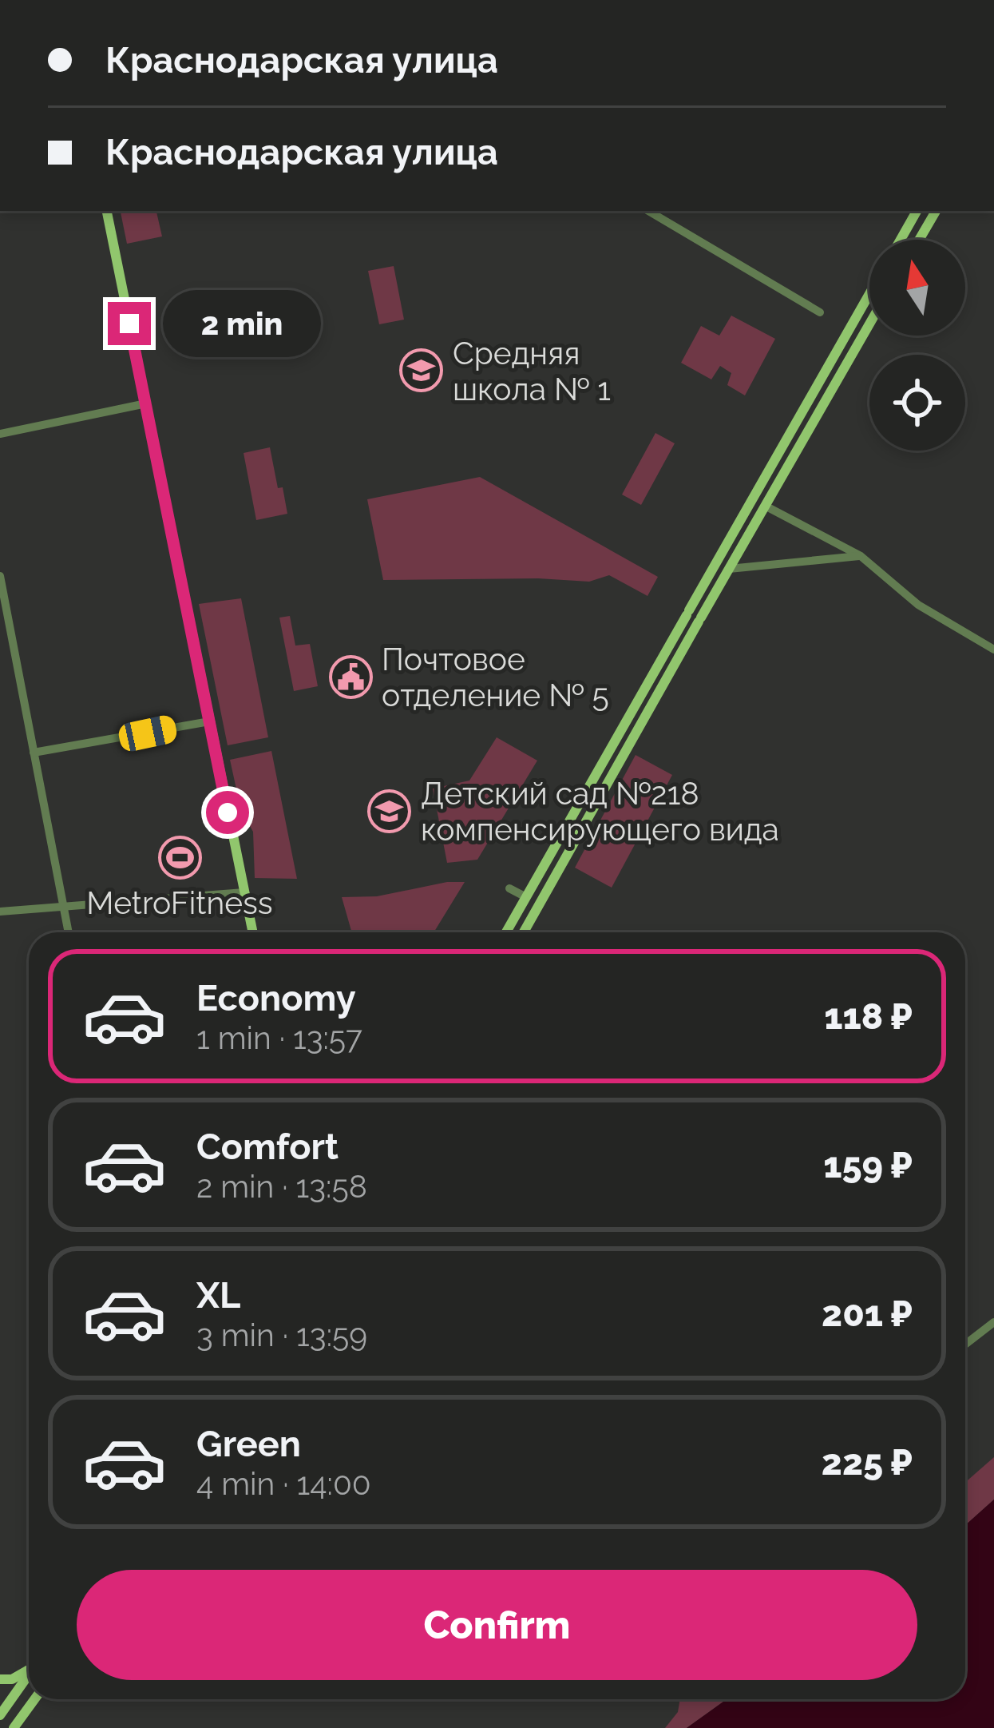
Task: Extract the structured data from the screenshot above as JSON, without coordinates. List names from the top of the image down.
{
  "places": {
    "school or university": ["Средняя школа № 1", "Детский сад №218 компенсирующего вида"],
    "public building": ["Почтовое отделение № 5"],
    "sports": ["MetroFitness"]
  },
  "north": "top",
  "page": {
    "banner": ["Краснодарская улица", "Краснодарская улица"],
    "bubble": "2 min",
    "list": [
      {
        "name": "Economy",
        "note": "1 min · 13:57",
        "value": "118 ₽"
      },
      {
        "name": "Comfort",
        "note": "2 min · 13:58",
        "value": "159 ₽"
      },
      {
        "name": "XL",
        "note": "3 min · 13:59",
        "value": "201 ₽"
      },
      {
        "name": "Green",
        "note": "4 min · 14:00",
        "value": "225 ₽"
      }
    ],
    "buttons": "Confirm"
  }
}
